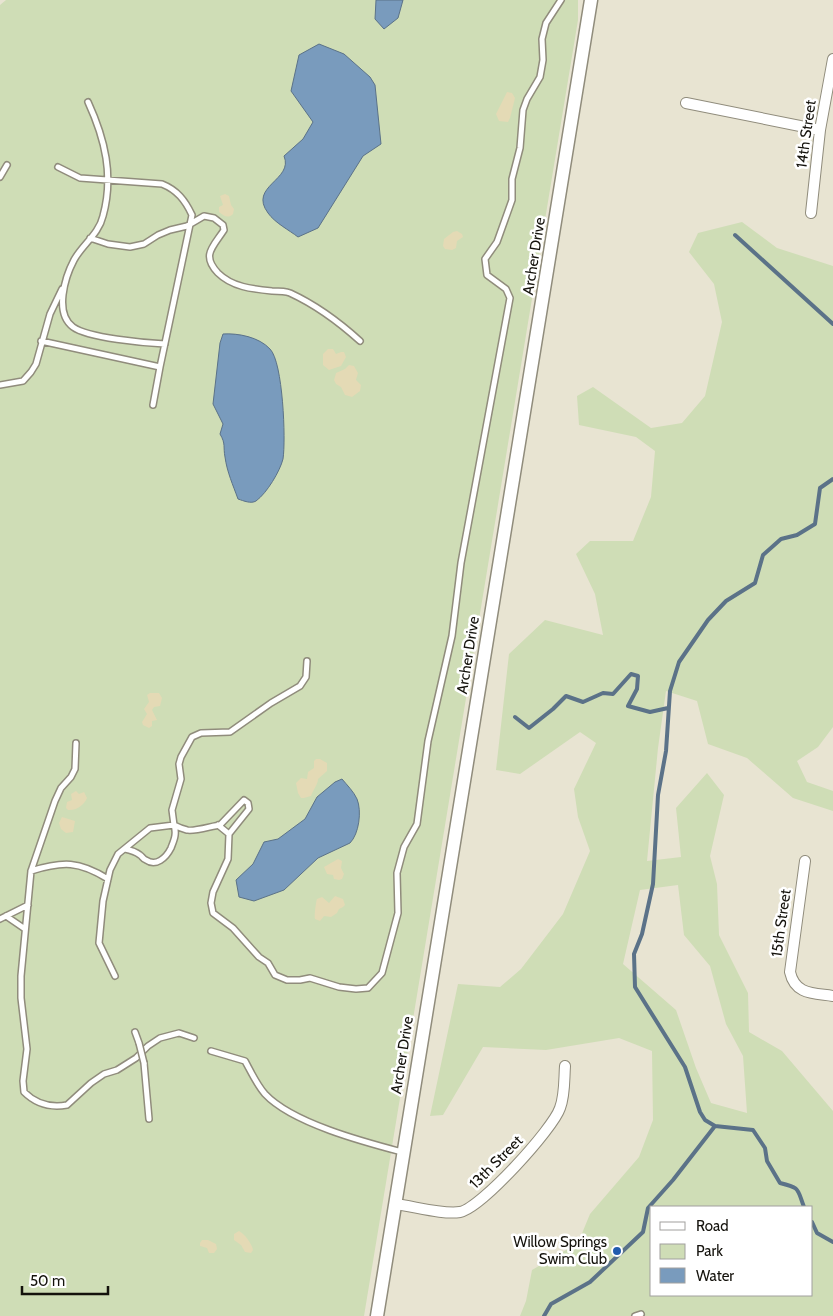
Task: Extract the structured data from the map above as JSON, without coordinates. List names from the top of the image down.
{
  "streets": {
    "street": [
      "14th Street",
      "Archer Drive",
      "15th Street",
      "13th Street"
    ]
  },
  "crossings": [
    ["Archer Drive", "13th Street"]
  ],
  "places": ["Willow Springs Swim Club"],
  "legend": ["Road", "Park", "Water"],
  "scale_bar": "50 m"
}
